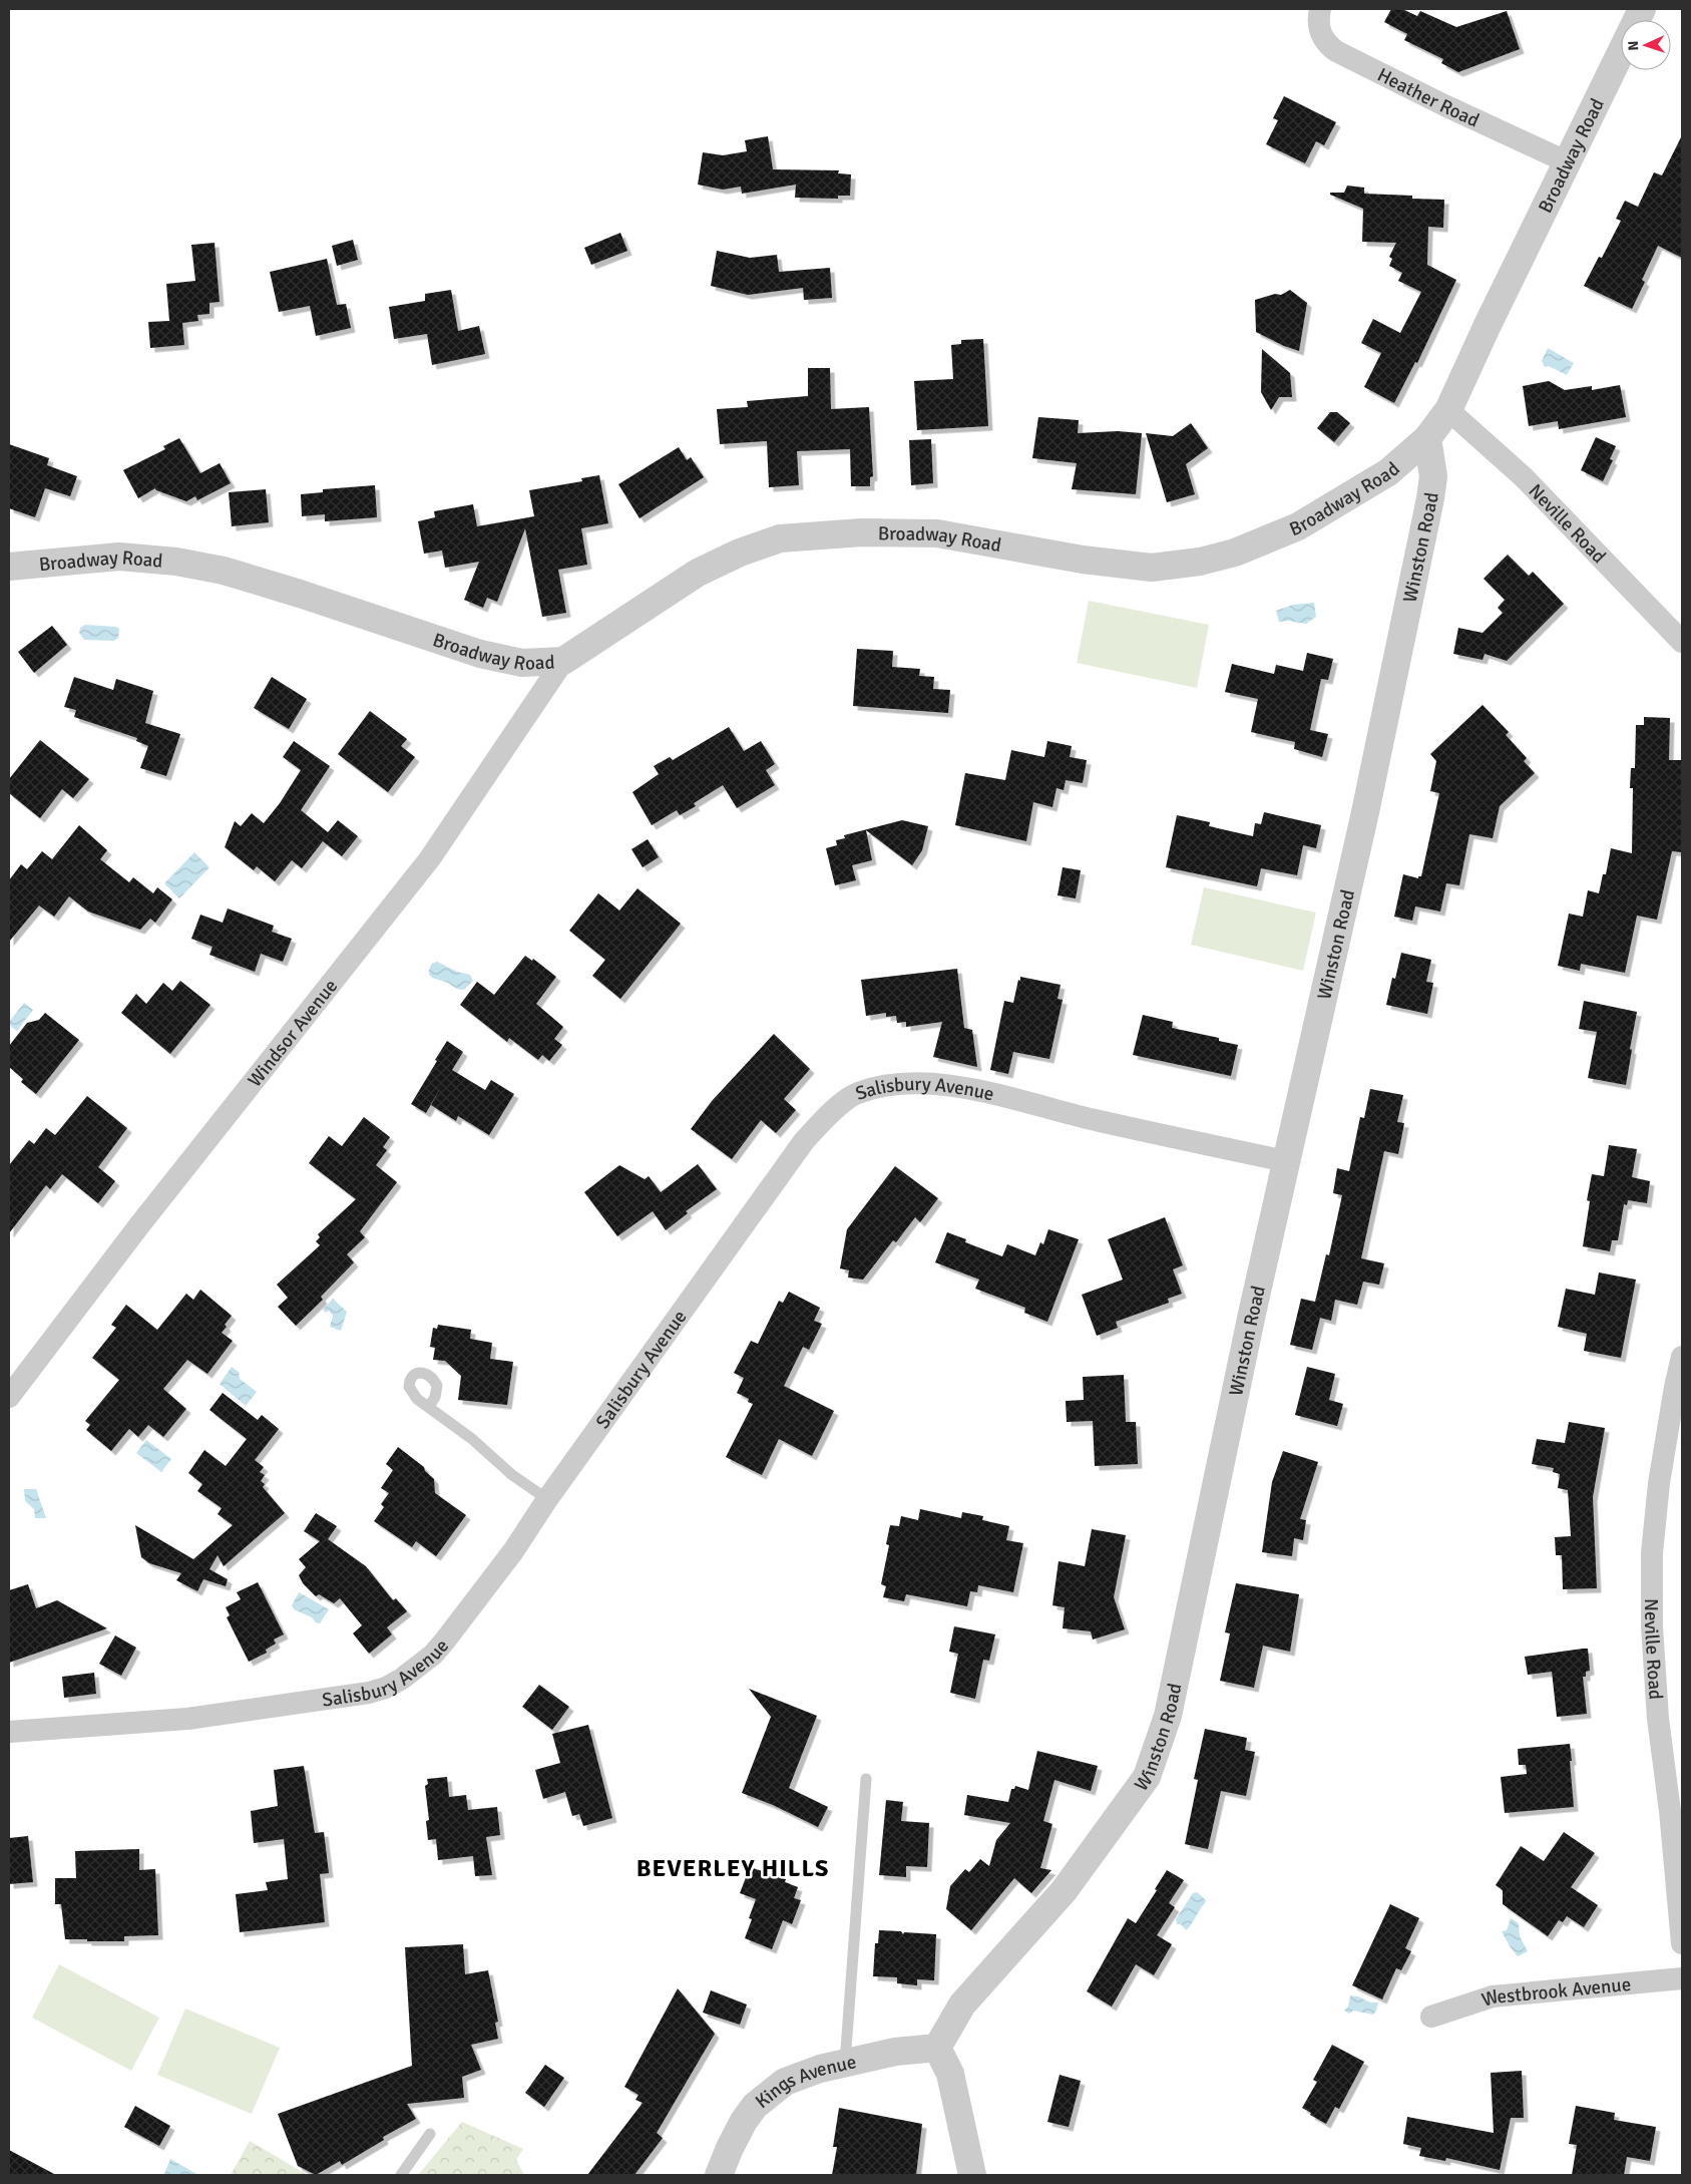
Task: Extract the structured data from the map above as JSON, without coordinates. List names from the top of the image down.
{
  "streets": {
    "street": [
      "Heather Road",
      "Broadway Road",
      "Neville Road",
      "Winston Road",
      "Windsor Avenue",
      "Salisbury Avenue",
      "Westbrook Avenue",
      "Kings Avenue"
    ]
  },
  "crossings": [
    ["Heather Road", "Broadway Road"],
    ["Broadway Road", "Neville Road"],
    ["Broadway Road", "Winston Road"],
    ["Broadway Road", "Windsor Avenue"],
    ["Winston Road", "Salisbury Avenue"],
    ["Winston Road", "Kings Avenue"]
  ],
  "districts": ["BEVERLEY HILLS"],
  "north": "left"
}
